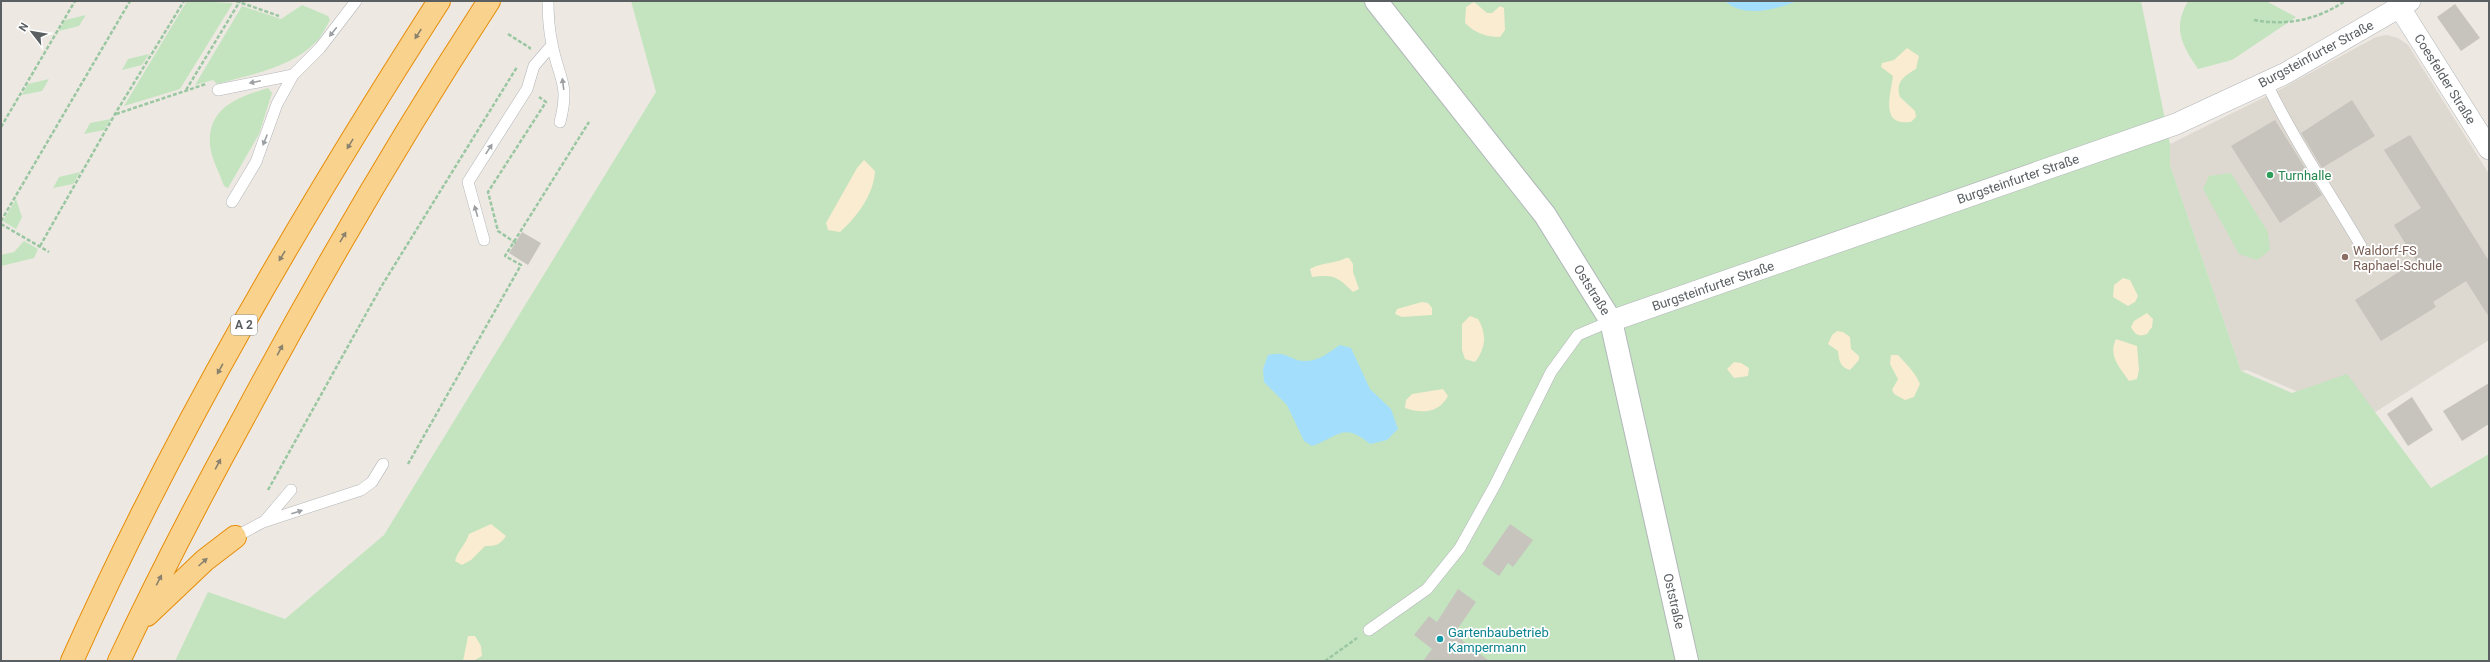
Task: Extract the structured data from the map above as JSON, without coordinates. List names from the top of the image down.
{
  "streets": {
    "highway": ["A 2"],
    "street": ["Burgsteinfurter Straße", "Coesfelder Straße", "Oststraße"]
  },
  "crossings": [
    ["Burgsteinfurter Straße", "Coesfelder Straße"],
    ["Burgsteinfurter Straße", "Oststraße"]
  ],
  "places": ["Turnhalle", "Waldorf-FS Raphael-Schule", "Gartenbaubetrieb Kampermann"],
  "north": "top left"
}
